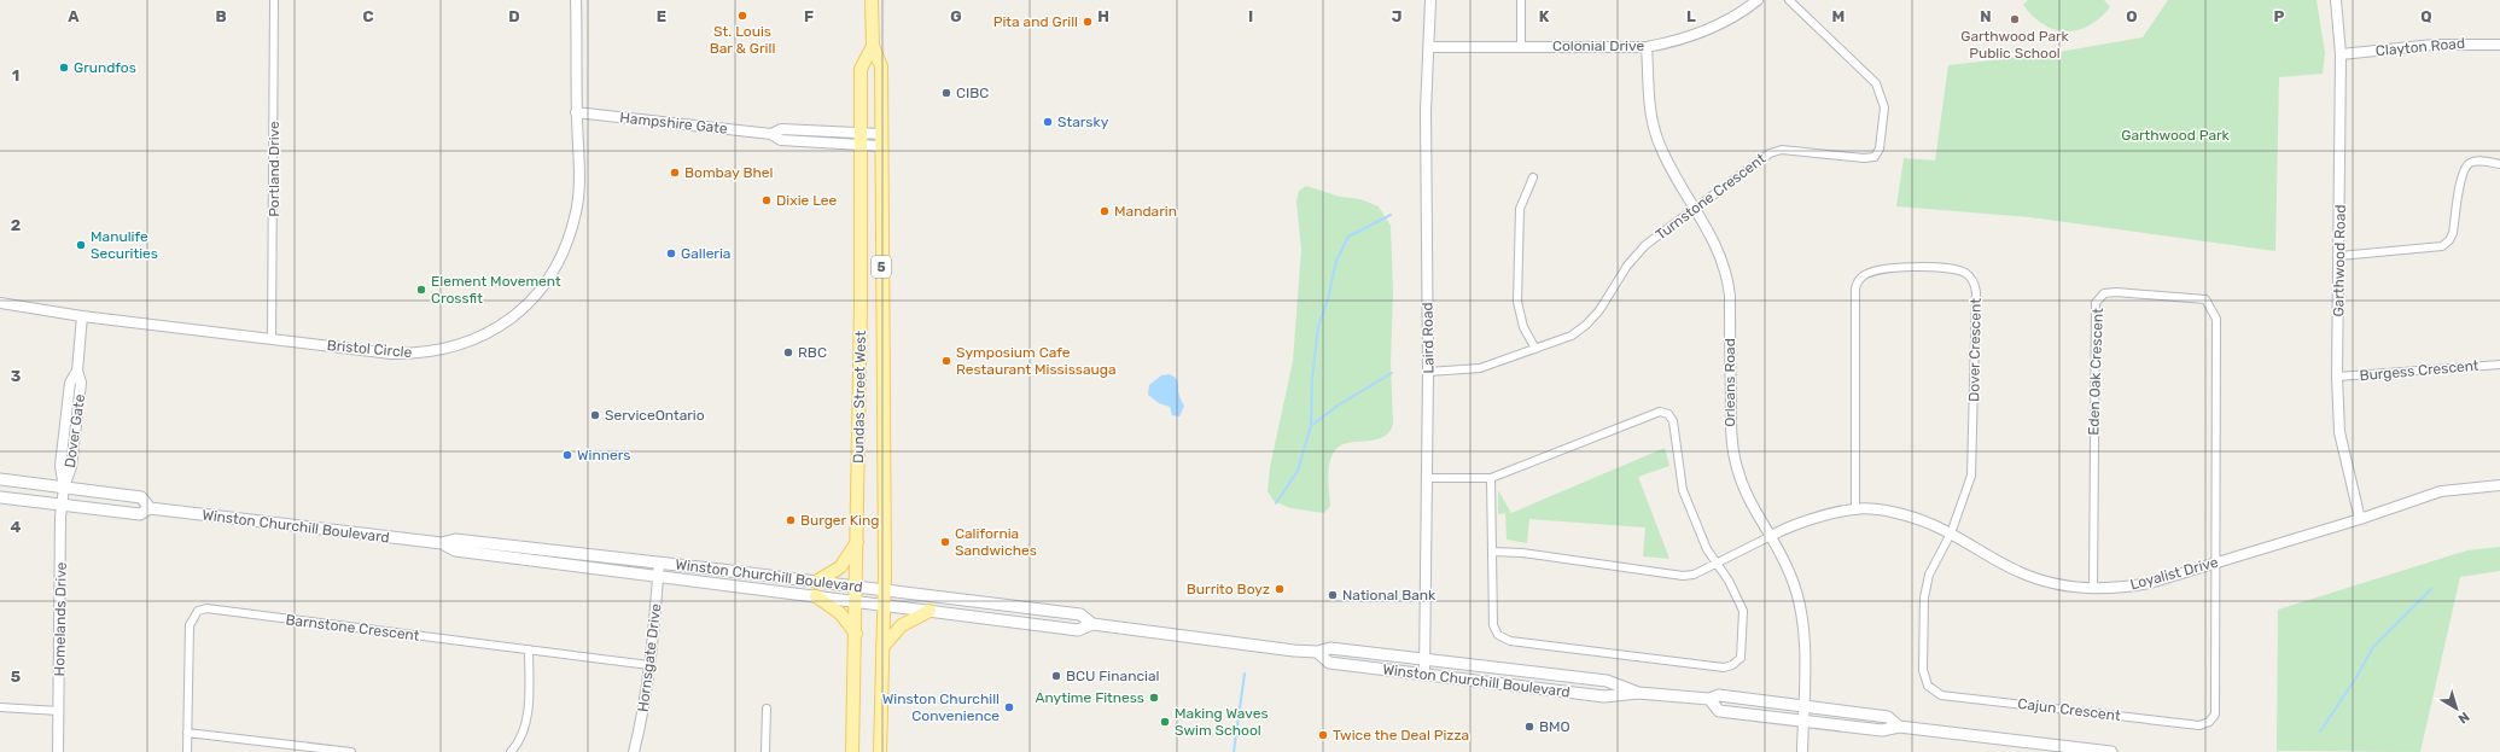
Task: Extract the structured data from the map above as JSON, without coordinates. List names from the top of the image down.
{
  "streets": {
    "main road": ["5", "Dundas Street West", "Winston Churchill Boulevard"],
    "street": [
      "Colonial Drive",
      "Clayton Road",
      "Hampshire Gate",
      "Portland Drive",
      "Turnstone Crescent",
      "Garthwood Road",
      "Laird Road",
      "Bristol Circle",
      "Dover Crescent",
      "Burgess Crescent",
      "Eden Oak Crescent",
      "Orleans Road",
      "Dover Gate",
      "Loyalist Drive",
      "Homelands Drive",
      "Barnstone Crescent",
      "Hornsgate Drive",
      "Cajun Crescent"
    ]
  },
  "crossings": [
    ["Colonial Drive", "Laird Road"],
    ["Colonial Drive", "Orleans Road"],
    ["Clayton Road", "Garthwood Road"],
    ["Hampshire Gate", "Bristol Circle"],
    ["Hampshire Gate", "Dundas Street West"],
    ["Portland Drive", "Bristol Circle"],
    ["Turnstone Crescent", "Laird Road"],
    ["Turnstone Crescent", "Orleans Road"],
    ["Garthwood Road", "Burgess Crescent"],
    ["Garthwood Road", "Loyalist Drive"],
    ["Laird Road", "Winston Churchill Boulevard"],
    ["Bristol Circle", "Dover Gate"],
    ["Dover Crescent", "Loyalist Drive"],
    ["Dover Crescent", "Cajun Crescent"],
    ["Eden Oak Crescent", "Loyalist Drive"],
    ["Eden Oak Crescent", "Cajun Crescent"],
    ["Orleans Road", "Winston Churchill Boulevard"],
    ["Orleans Road", "Loyalist Drive"],
    ["Dundas Street West", "Winston Churchill Boulevard"],
    ["Dover Gate", "Winston Churchill Boulevard"],
    ["Dover Gate", "Homelands Drive"],
    ["Winston Churchill Boulevard", "Homelands Drive"],
    ["Winston Churchill Boulevard", "Hornsgate Drive"],
    ["Loyalist Drive", "Cajun Crescent"],
    ["Barnstone Crescent", "Hornsgate Drive"]
  ],
  "parks": ["Garthwood Park"],
  "places": [
    "St. Louis Bar & Grill",
    "Garthwood Park Public School",
    "Pita and Grill",
    "Grundfos",
    "CIBC",
    "Starsky",
    "Bombay Bhel",
    "Dixie Lee",
    "Mandarin",
    "Manulife Securities",
    "Galleria",
    "Element Movement Crossfit",
    "RBC",
    "Symposium Cafe Restaurant Mississauga",
    "ServiceOntario",
    "Winners",
    "Burger King",
    "California Sandwiches",
    "Burrito Boyz",
    "National Bank",
    "BCU Financial",
    "Anytime Fitness",
    "Winston Churchill Convenience",
    "Making Waves Swim School",
    "BMO",
    "Twice the Deal Pizza"
  ],
  "north": "bottom right",
  "grid": {
    "columns": [
      "A",
      "B",
      "C",
      "D",
      "E",
      "F",
      "G",
      "H",
      "I",
      "J",
      "K",
      "L",
      "M",
      "N",
      "O",
      "P",
      "Q"
    ],
    "rows": [
      "1",
      "2",
      "3",
      "4",
      "5"
    ]
  }
}
